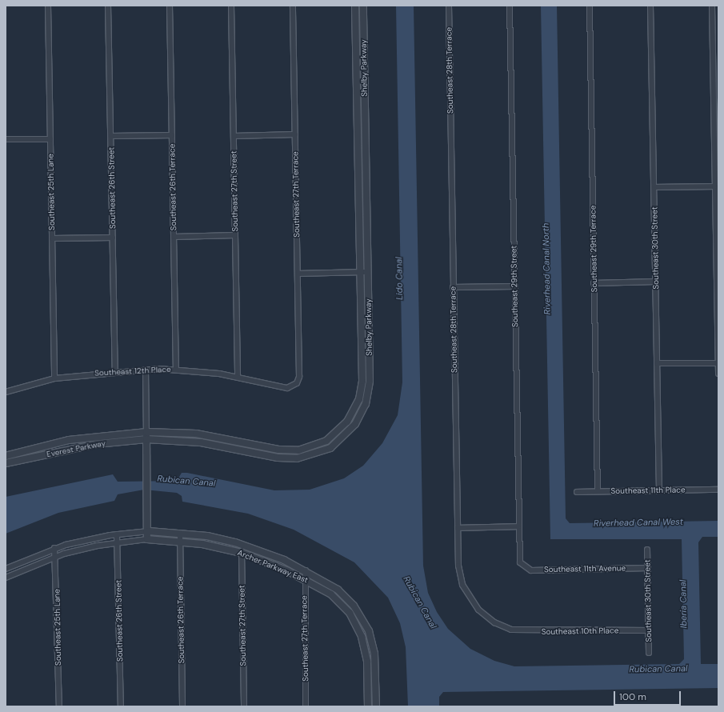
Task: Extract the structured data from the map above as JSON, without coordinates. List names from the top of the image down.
{
  "streets": {
    "street": [
      "Shelby Parkway",
      "Southeast 28th Terrace",
      "Southeast 26th Terrace",
      "Southeast 26th Street",
      "Southeast 27th Street",
      "Southeast 25th Lane",
      "Southeast 27th Terrace",
      "Southeast 30th Street",
      "Southeast 29th Terrace",
      "Southeast 29th Street",
      "Southeast 12th Place",
      "Everest Parkway",
      "Southeast 11th Place",
      "Archer Parkway East",
      "Southeast 11th Avenue",
      "Southeast 10th Place"
    ]
  },
  "crossings": [
    ["Shelby Parkway", "Everest Parkway"],
    ["Southeast 28th Terrace", "Southeast 10th Place"],
    ["Southeast 26th Terrace", "Southeast 12th Place"],
    ["Southeast 26th Terrace", "Archer Parkway East"],
    ["Southeast 26th Street", "Southeast 12th Place"],
    ["Southeast 27th Street", "Southeast 12th Place"],
    ["Southeast 27th Street", "Archer Parkway East"],
    ["Southeast 25th Lane", "Southeast 12th Place"],
    ["Southeast 27th Terrace", "Southeast 12th Place"],
    ["Southeast 27th Terrace", "Archer Parkway East"],
    ["Southeast 30th Street", "Southeast 11th Place"],
    ["Southeast 30th Street", "Southeast 11th Avenue"],
    ["Southeast 30th Street", "Southeast 10th Place"],
    ["Southeast 29th Terrace", "Southeast 11th Place"],
    ["Southeast 29th Street", "Southeast 11th Avenue"]
  ],
  "water": [
    "Riverhead Canal North",
    "Lido Canal",
    "Rubican Canal",
    "Riverhead Canal West",
    "Iberia Canal"
  ],
  "scale_bar": "100 m"
}
